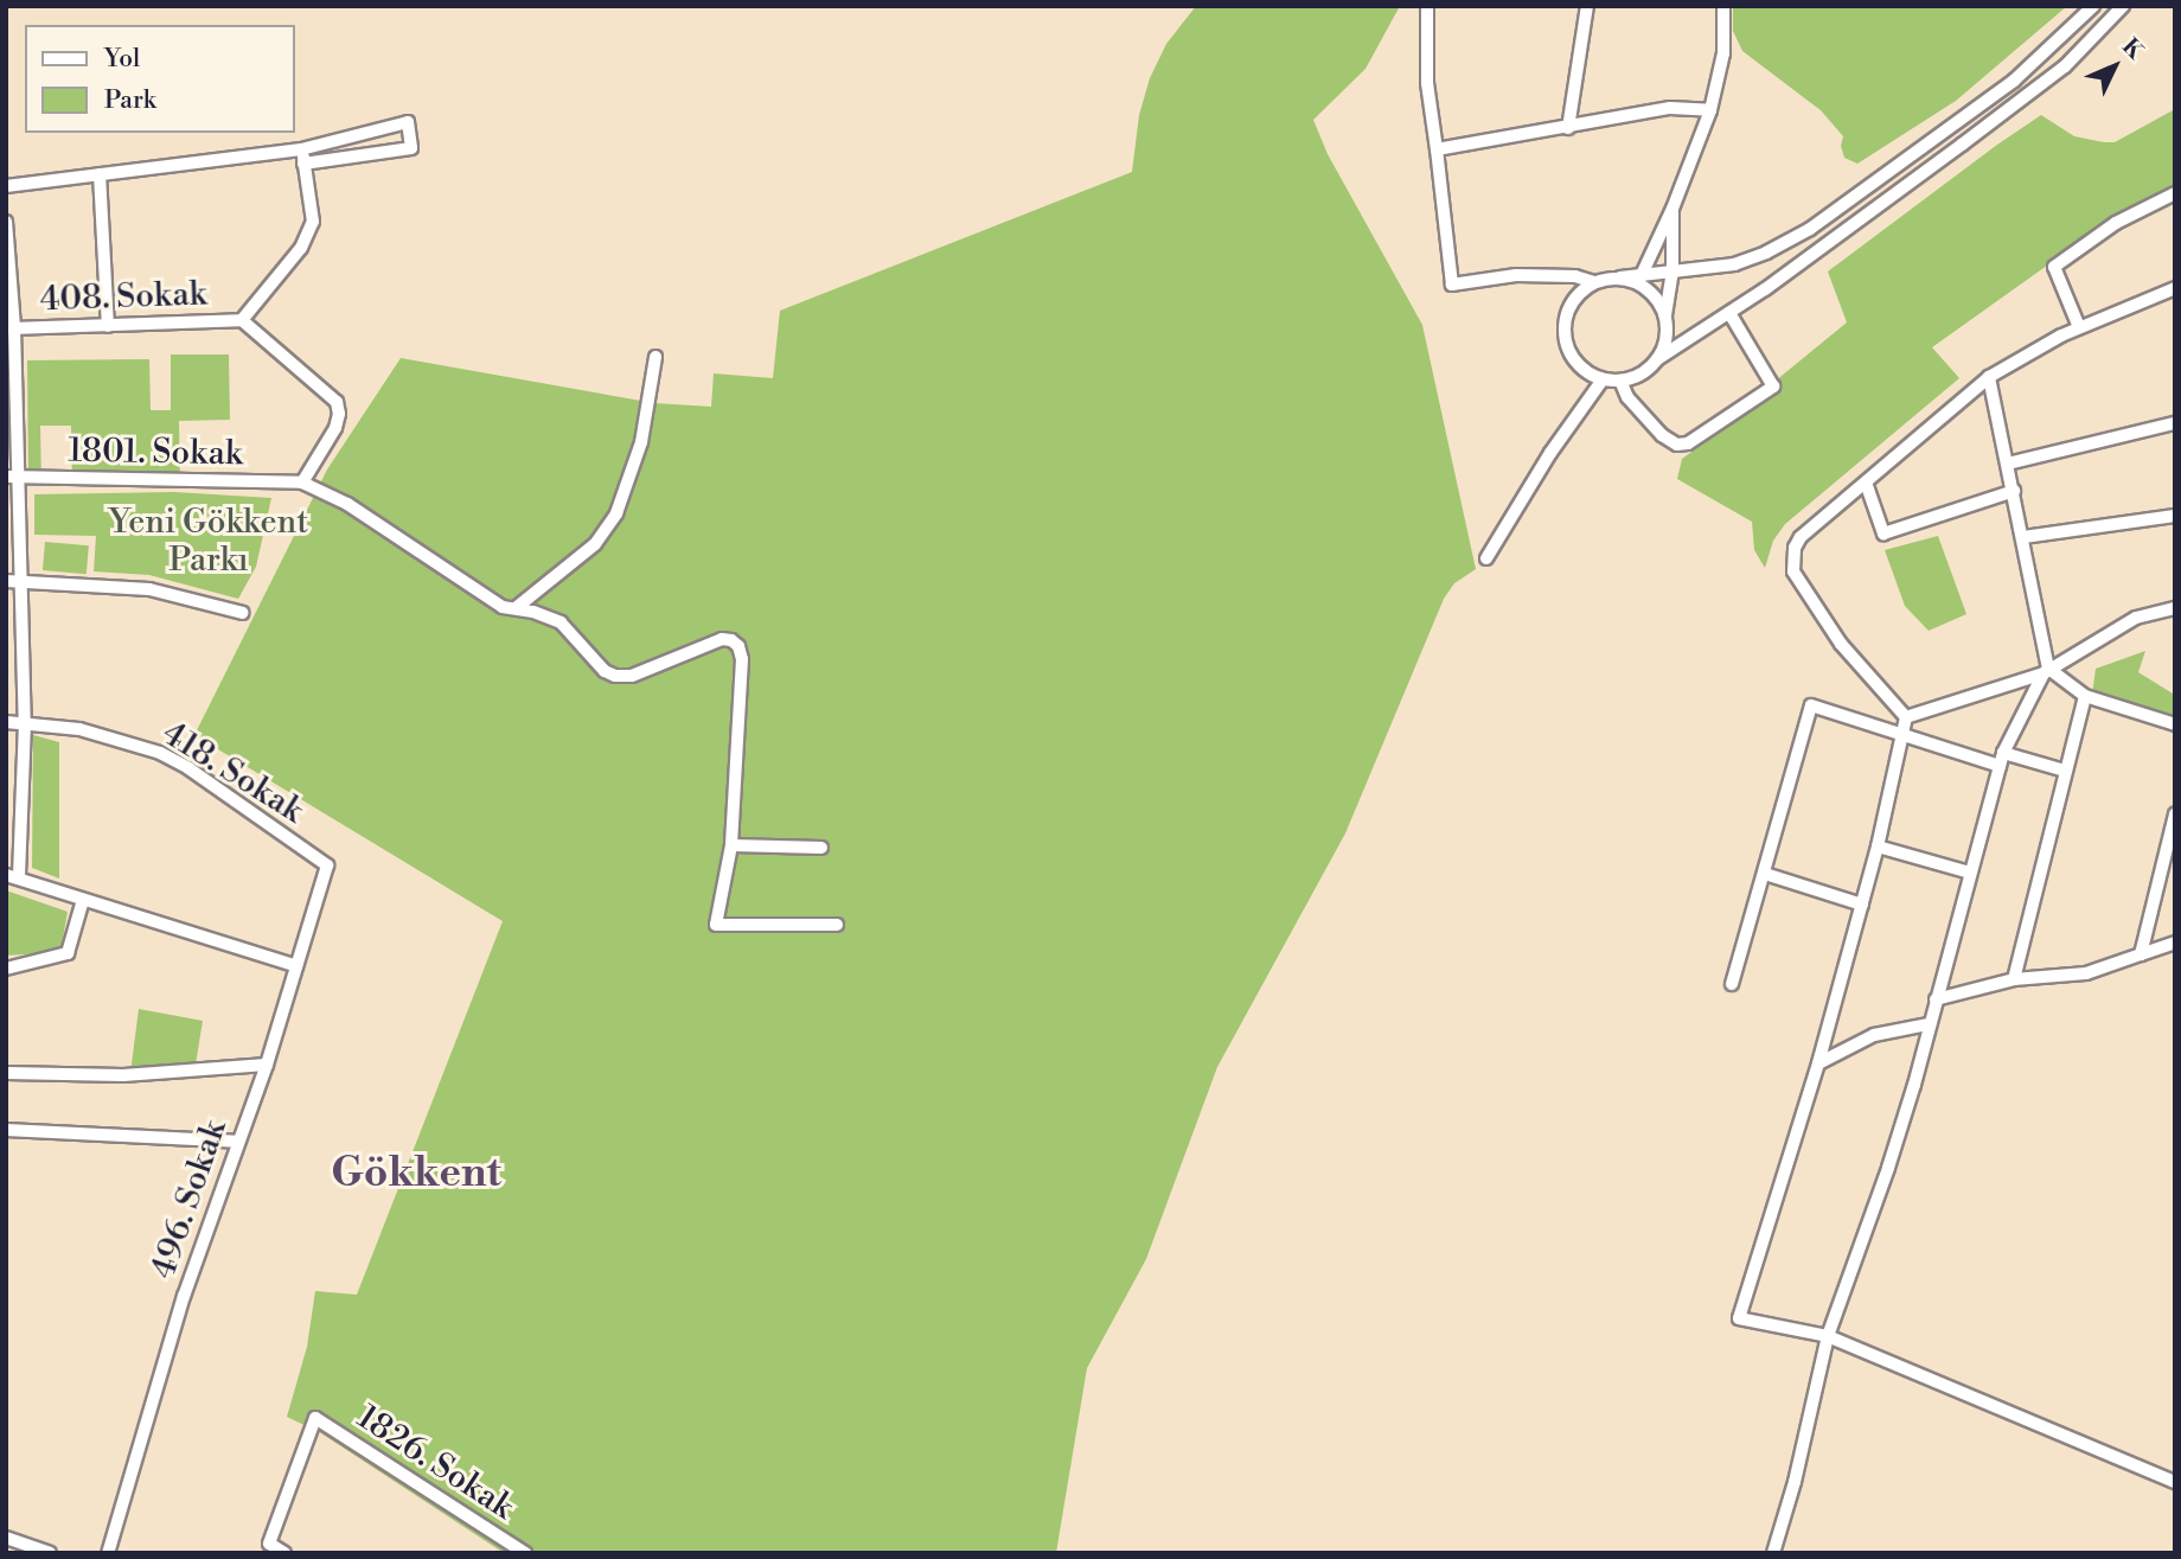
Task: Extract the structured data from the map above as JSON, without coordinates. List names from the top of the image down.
{
  "streets": {
    "street": [
      "408. Sokak",
      "1801. Sokak",
      "418. Sokak",
      "496. Sokak",
      "1826. Sokak"
    ]
  },
  "crossings": [
    ["418. Sokak", "496. Sokak"]
  ],
  "districts": ["Gökkent"],
  "parks": ["Yeni Gökkent Parkı"],
  "legend": ["Yol", "Park"],
  "north": "top right"
}
